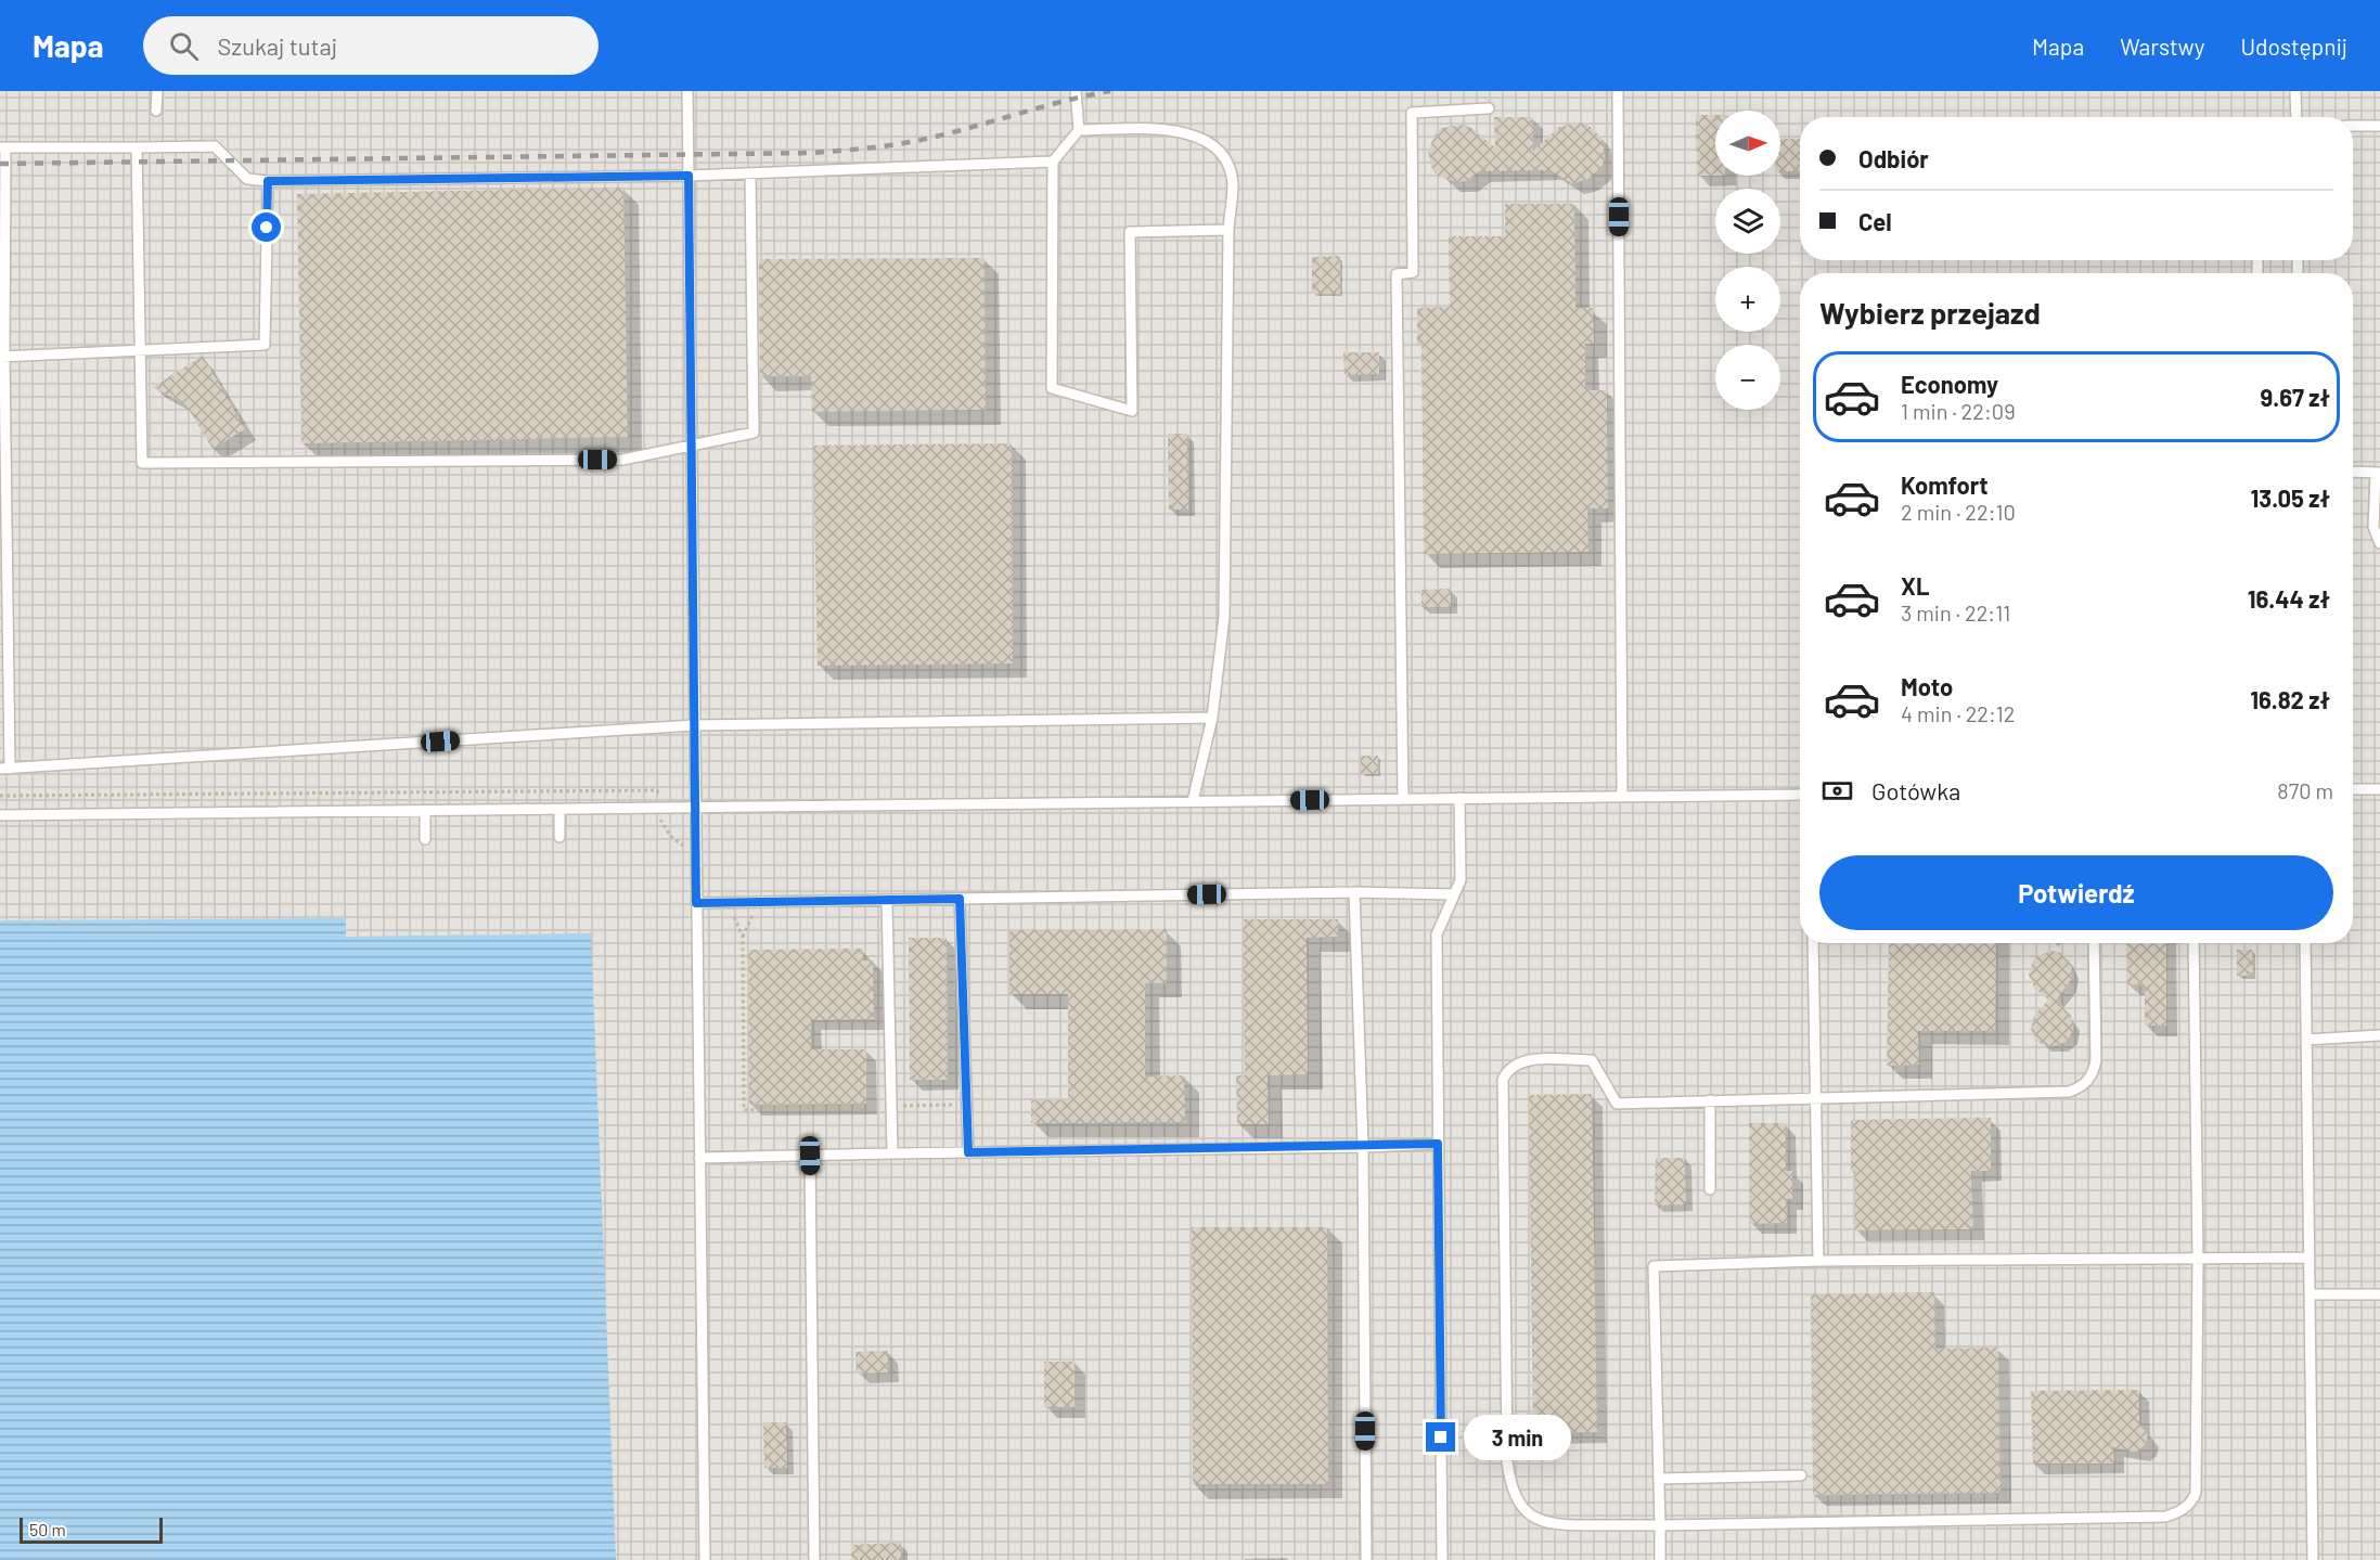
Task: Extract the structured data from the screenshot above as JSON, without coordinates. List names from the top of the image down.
{
  "scale_bar": "50 m",
  "north": "right",
  "page": {
    "header": "Mapa",
    "search": "Szukaj tutaj",
    "nav": ["Mapa", "Warstwy", "Udostępnij"],
    "map_buttons": ["+", "−"],
    "banner": ["Odbiór", "Cel"],
    "heading": "Wybierz przejazd",
    "list": [
      {
        "name": "Economy",
        "note": "1 min · 22:09",
        "value": "9.67 zł"
      },
      {
        "name": "Komfort",
        "note": "2 min · 22:10",
        "value": "13.05 zł"
      },
      {
        "name": "XL",
        "note": "3 min · 22:11",
        "value": "16.44 zł"
      },
      {
        "name": "Moto",
        "note": "4 min · 22:12",
        "value": "16.82 zł"
      }
    ],
    "pay": ["Gotówka", "870 m"],
    "buttons": "Potwierdź",
    "bubble": "3 min",
    "scale": "50 m"
  }
}
